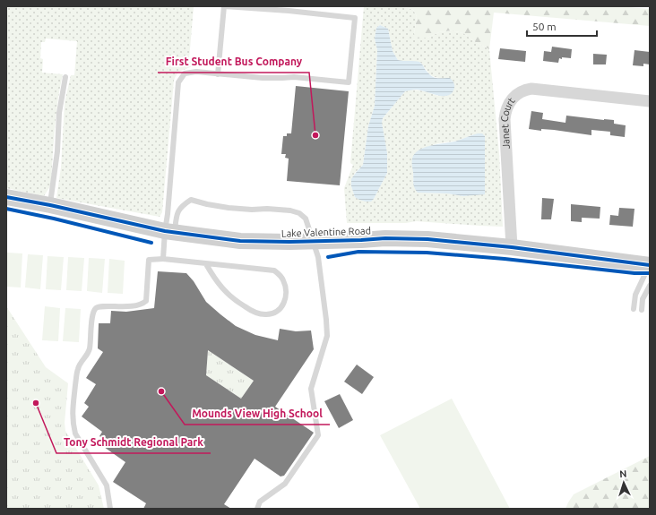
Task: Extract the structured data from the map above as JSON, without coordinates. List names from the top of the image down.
{
  "streets": {
    "street": ["Janet Court", "Lake Valentine Road"]
  },
  "crossings": [
    ["Janet Court", "Lake Valentine Road"]
  ],
  "places": ["First Student Bus Company", "Mounds View High School", "Tony Schmidt Regional Park"],
  "scale_bar": "50 m",
  "north": "top"
}
